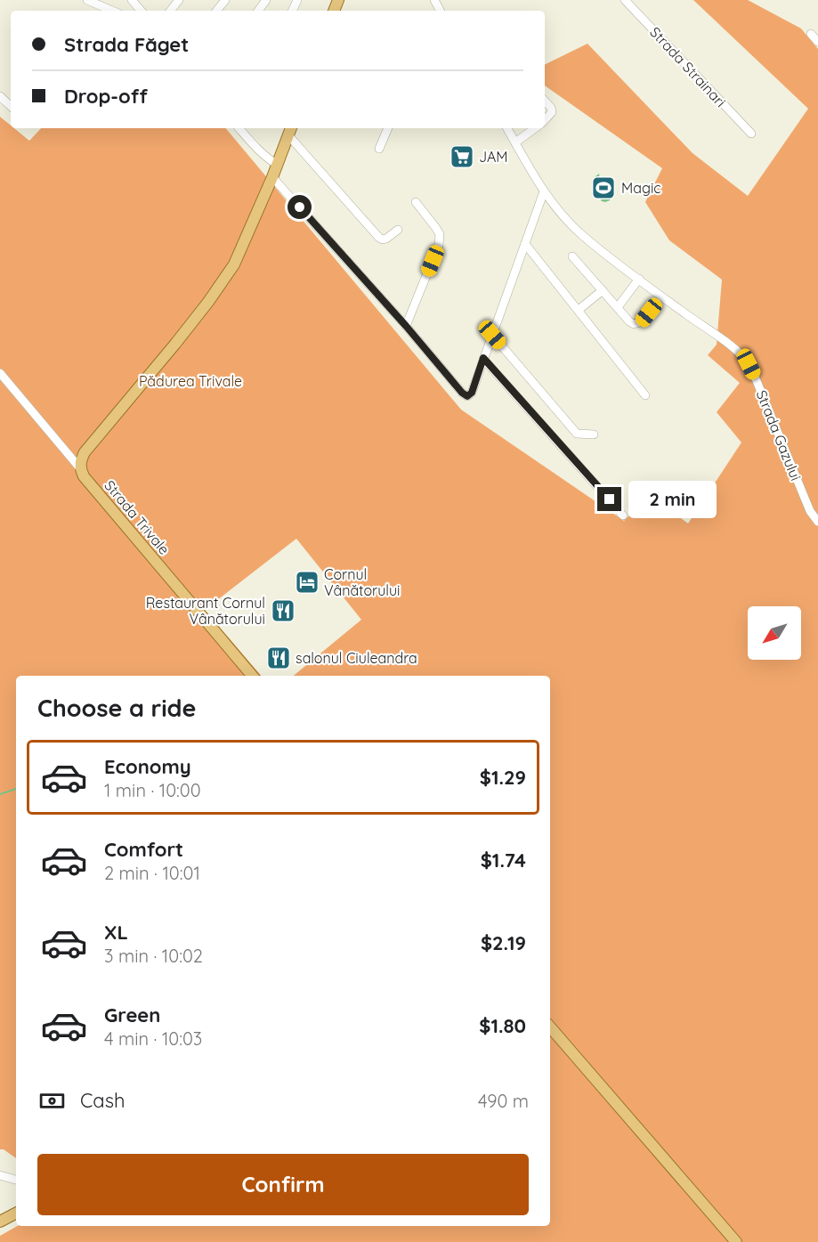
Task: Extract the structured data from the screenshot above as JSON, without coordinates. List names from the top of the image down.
{
  "streets": {
    "main road": ["Strada Trivale"],
    "street": ["Strada Strainari", "Strada Gazului"]
  },
  "parks": ["Pădurea Trivale"],
  "places": {
    "supermarket": ["JAM"],
    "sports": ["Magic"],
    "hotel": ["Cornul Vânătorului"],
    "restaurant": ["Restaurant Cornul Vânătorului", "salonul Ciuleandra"]
  },
  "north": "bottom left",
  "page": {
    "banner": ["Strada Făget", "Drop-off"],
    "bubble": "2 min",
    "heading": "Choose a ride",
    "list": [
      {
        "name": "Economy",
        "note": "1 min · 10:00",
        "value": "$1.29"
      },
      {
        "name": "Comfort",
        "note": "2 min · 10:01",
        "value": "$1.74"
      },
      {
        "name": "XL",
        "note": "3 min · 10:02",
        "value": "$2.19"
      },
      {
        "name": "Green",
        "note": "4 min · 10:03",
        "value": "$1.80"
      }
    ],
    "pay": ["Cash", "490 m"],
    "buttons": "Confirm"
  }
}
